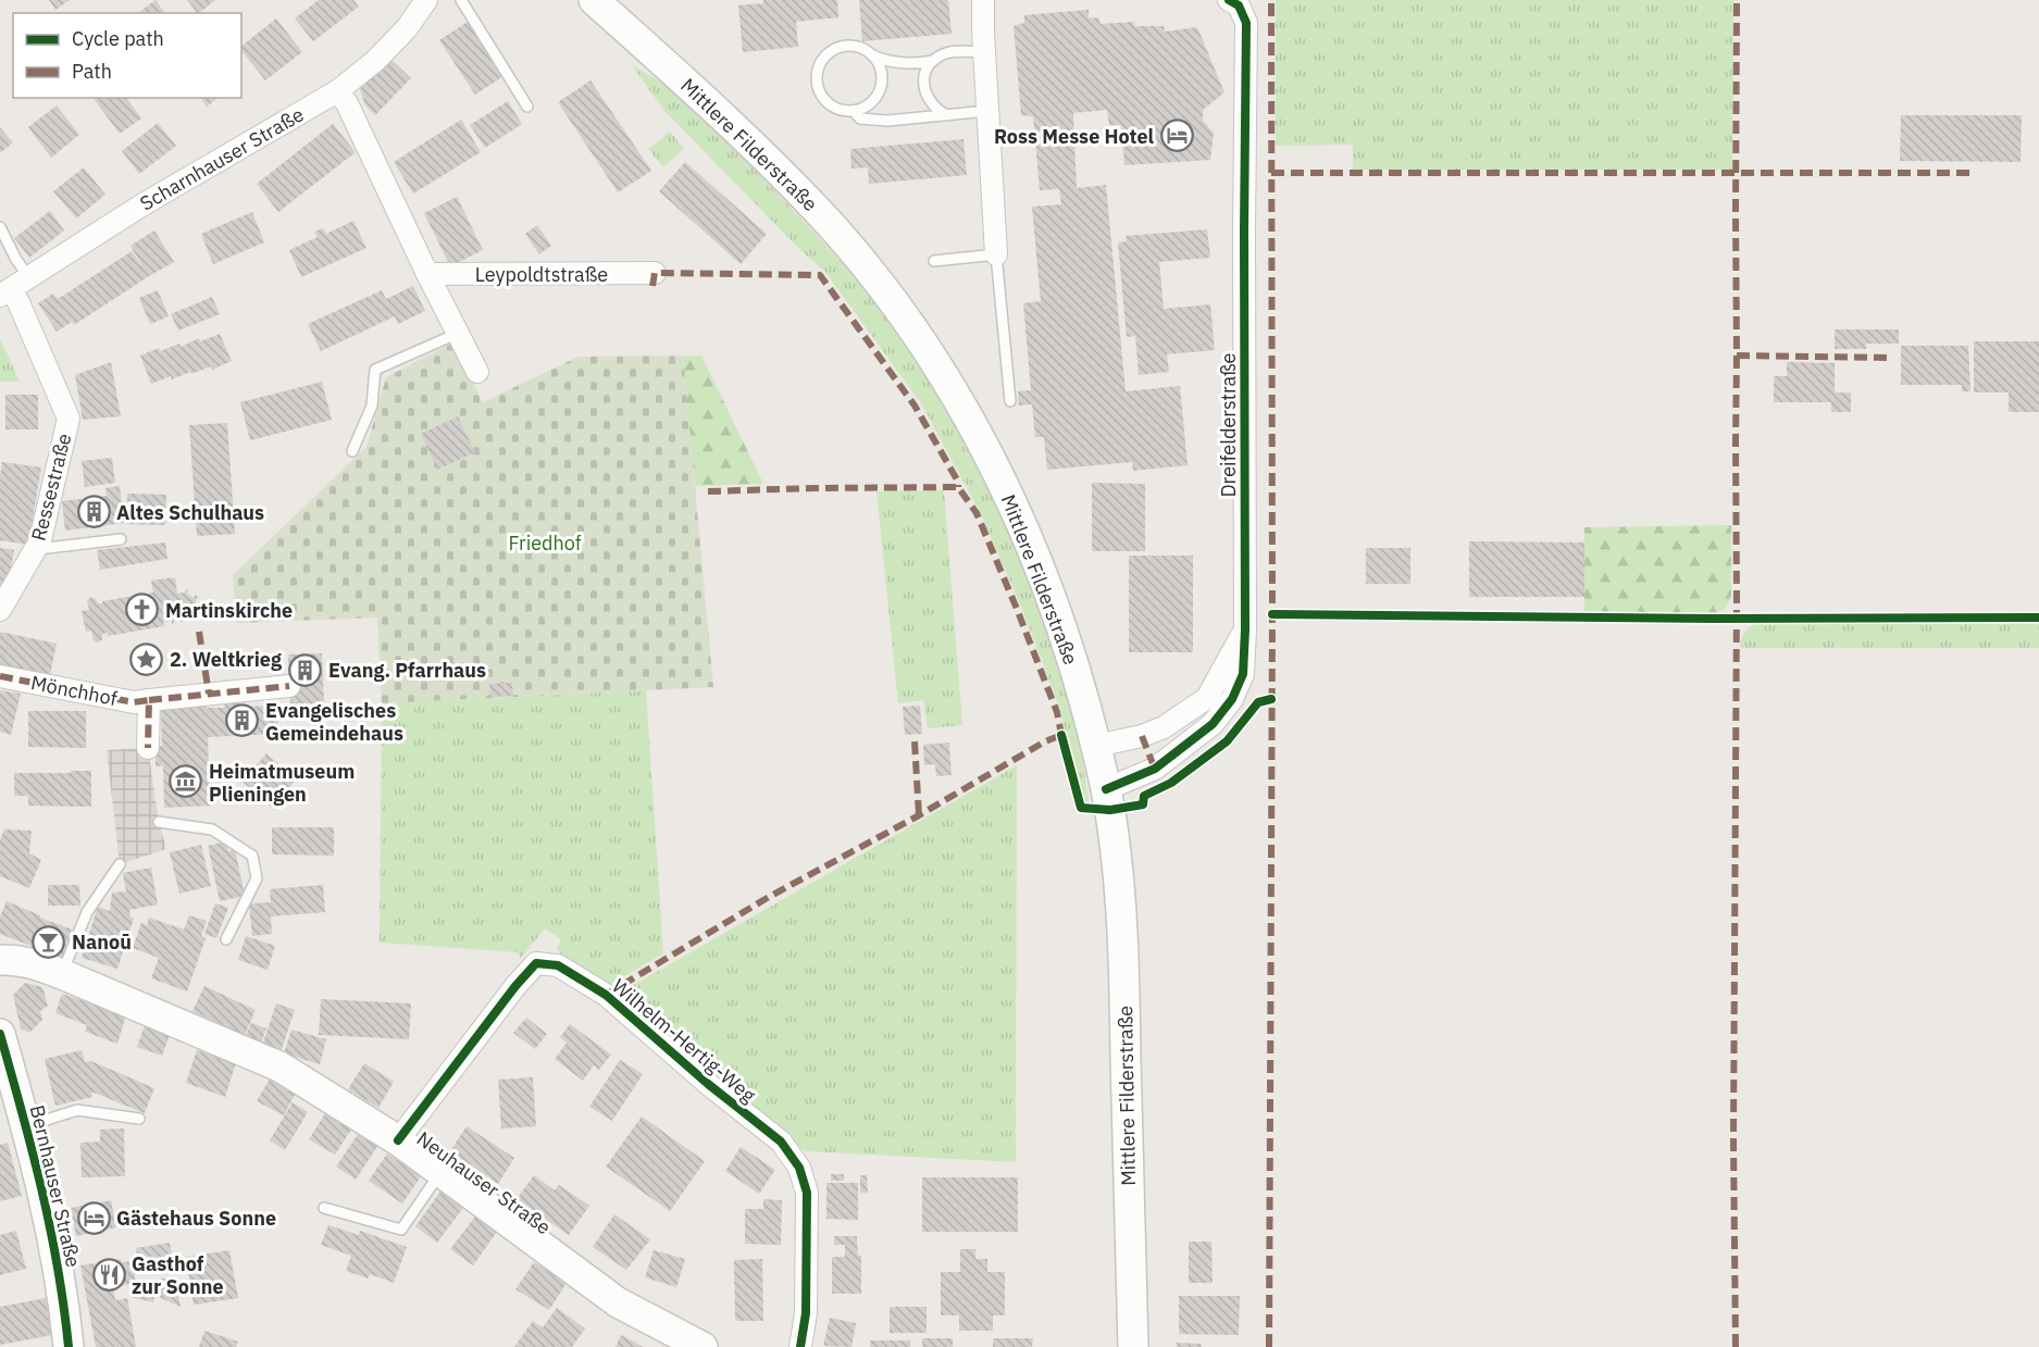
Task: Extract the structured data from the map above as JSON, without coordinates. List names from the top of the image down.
{
  "streets": {
    "main road": ["Mittlere Filderstraße", "Neuhauser Straße", "Bernhauser Straße"],
    "street": [
      "Scharnhauser Straße",
      "Leypoldtstraße",
      "Dreifelderstraße",
      "Ressestraße",
      "Mönchhof",
      "Wilhelm-Hertig-Weg"
    ]
  },
  "crossings": [
    ["Mittlere Filderstraße", "Dreifelderstraße"],
    ["Scharnhauser Straße", "Ressestraße"],
    ["Wilhelm-Hertig-Weg", "Neuhauser Straße"]
  ],
  "parks": ["Friedhof"],
  "places": {
    "hotel": ["Ross Messe Hotel", "Gästehaus Sonne"],
    "building": ["Altes Schulhaus", "Evang. Pfarrhaus", "Evangelisches Gemeindehaus"],
    "church": ["Martinskirche"],
    "place": ["2. Weltkrieg"],
    "museum": ["Heimatmuseum Plieningen"],
    "bar": ["Nanoū"],
    "restaurant": ["Gasthof zur Sonne"]
  },
  "legend": ["Cycle path", "Path"]
}
